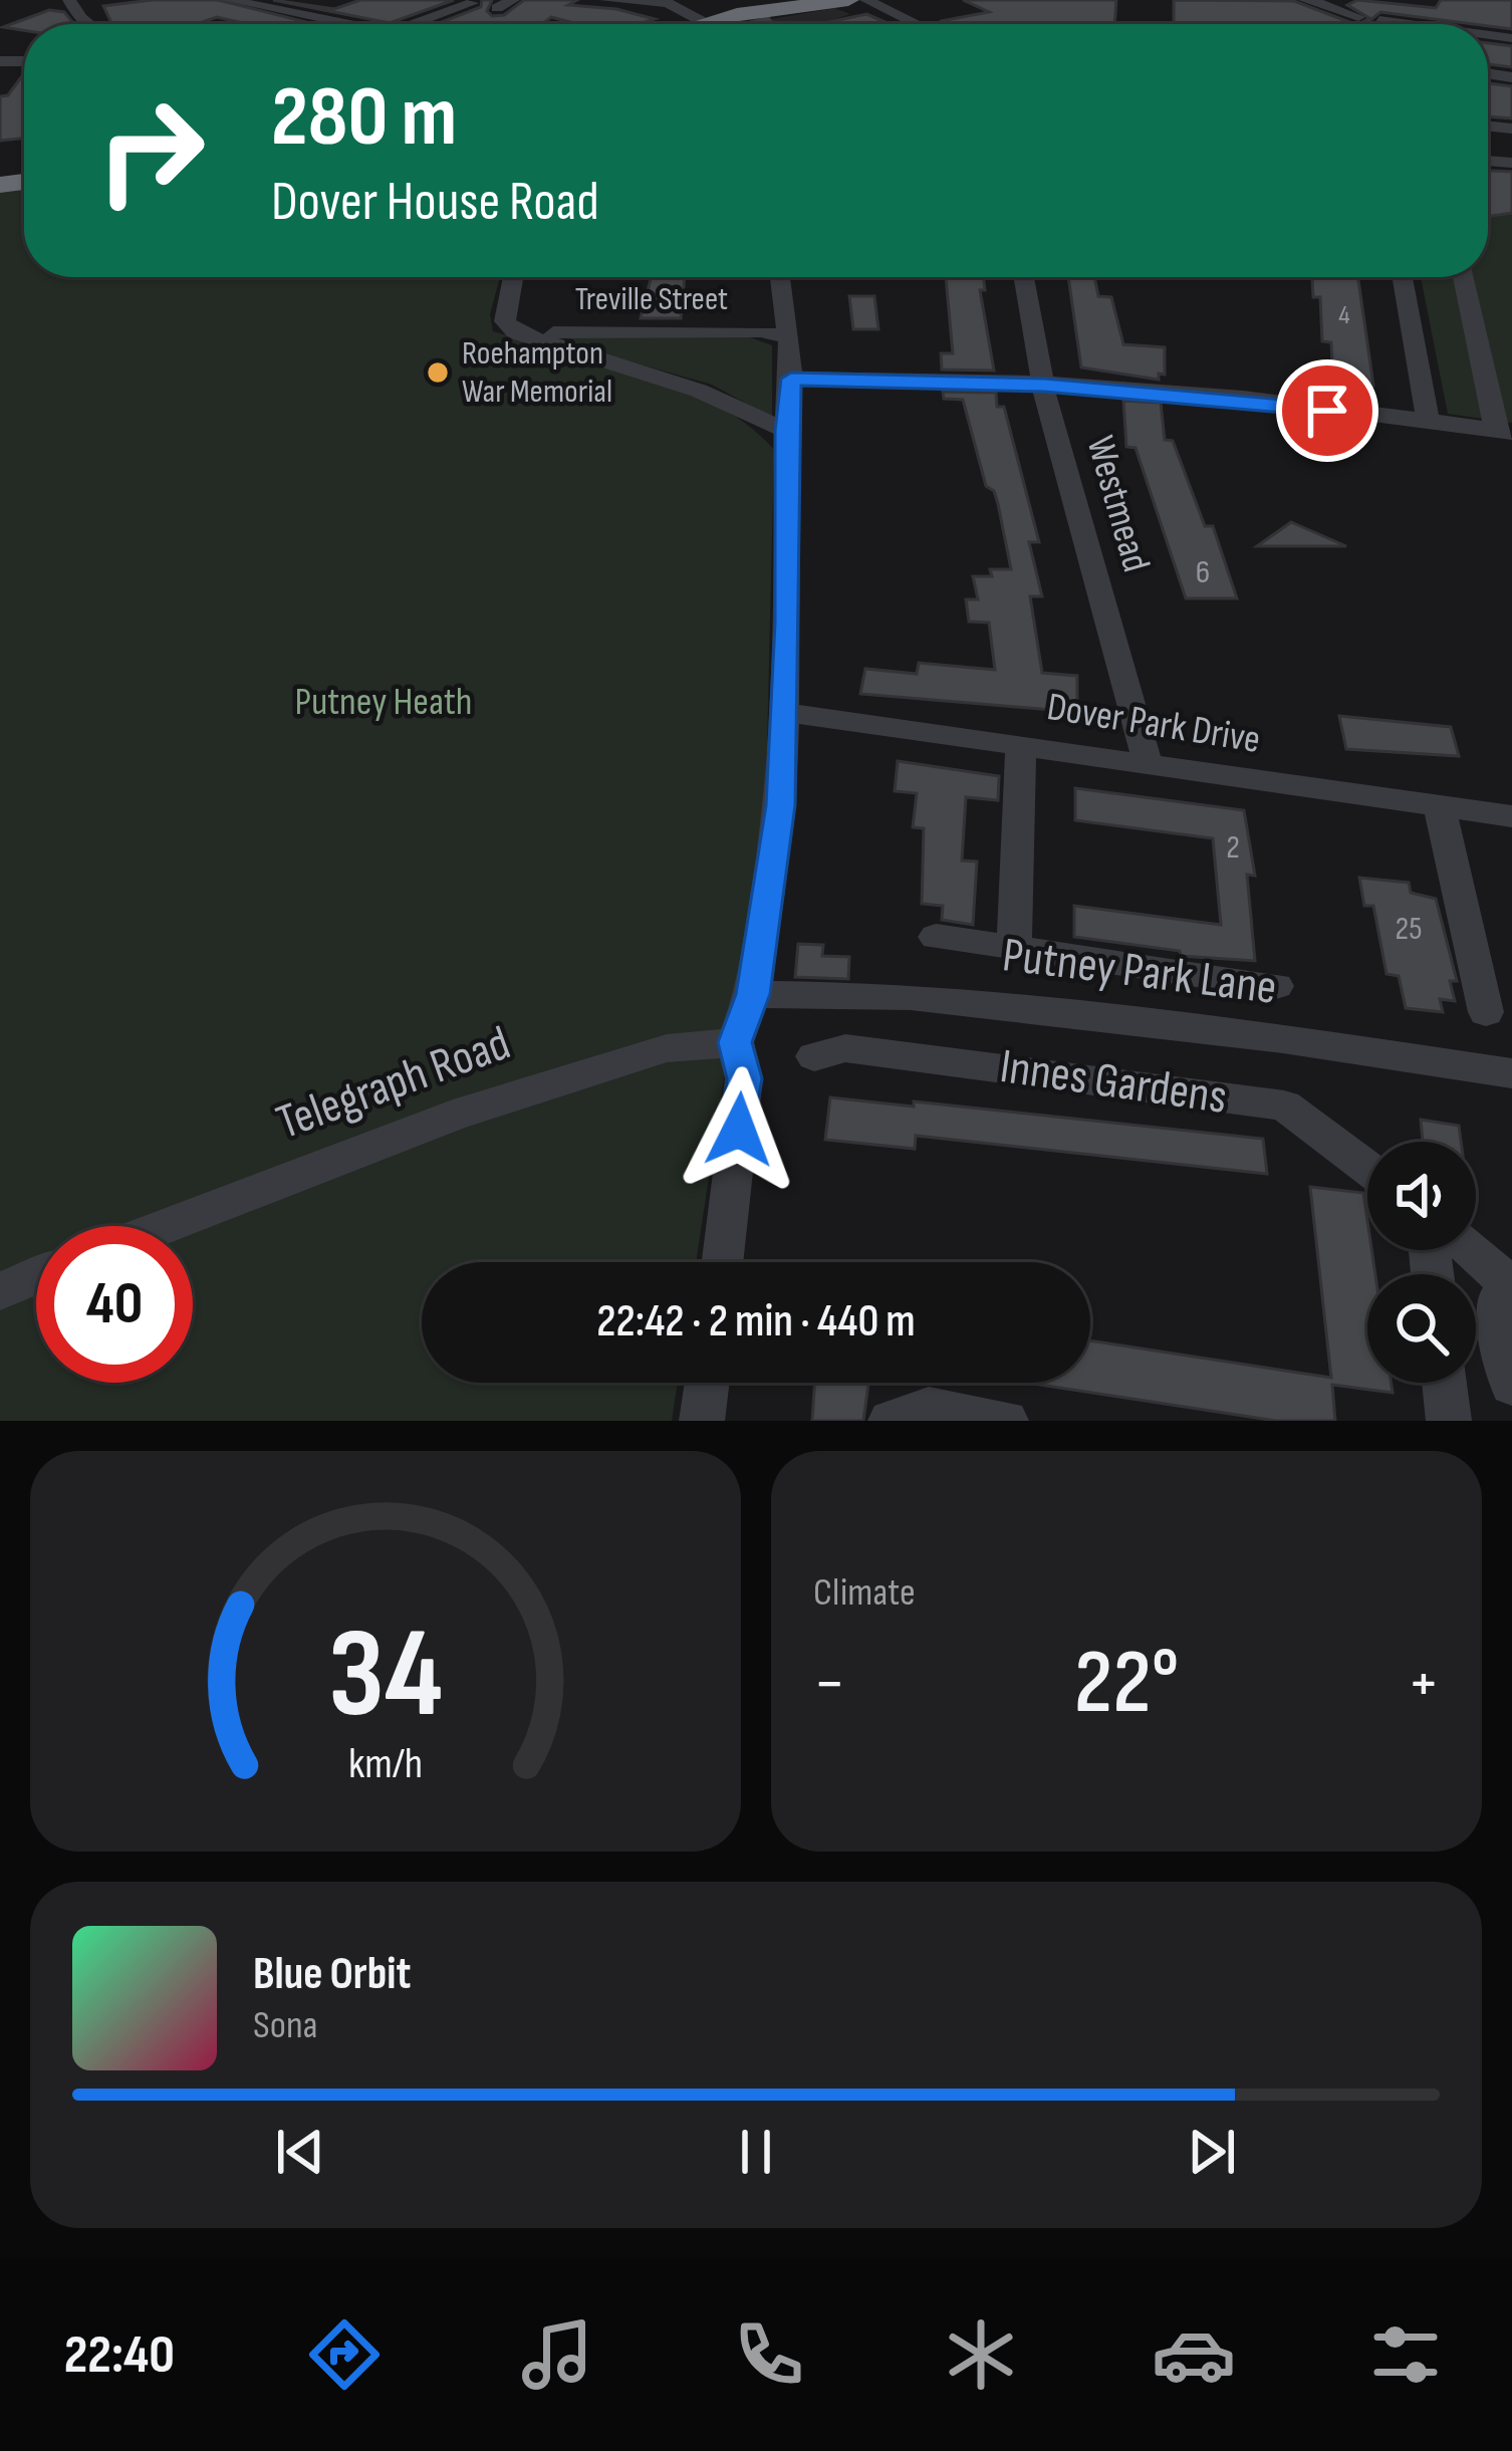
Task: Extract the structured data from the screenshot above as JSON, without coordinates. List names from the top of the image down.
{
  "streets": {
    "street": [
      "Treville Street",
      "Westmead",
      "Dover Park Drive",
      "Putney Park Lane",
      "Innes Gardens",
      "Telegraph Road"
    ]
  },
  "crossings": [
    ["Westmead", "Dover Park Drive"]
  ],
  "parks": ["Putney Heath"],
  "places": ["Roehampton War Memorial"],
  "house_numbers": [
    "4",
    "6",
    "2",
    "25"
  ],
  "page": {
    "turn": ["280 m", "Dover House Road"],
    "limit": "40",
    "trip": "22:42 · 2 min · 440 m",
    "tile": "Climate",
    "heat": ["−", "22°", "+"],
    "song": ["Blue Orbit", "Sona"],
    "tabs": "22:40",
    "gauge": ["34", "km/h"]
  }
}
